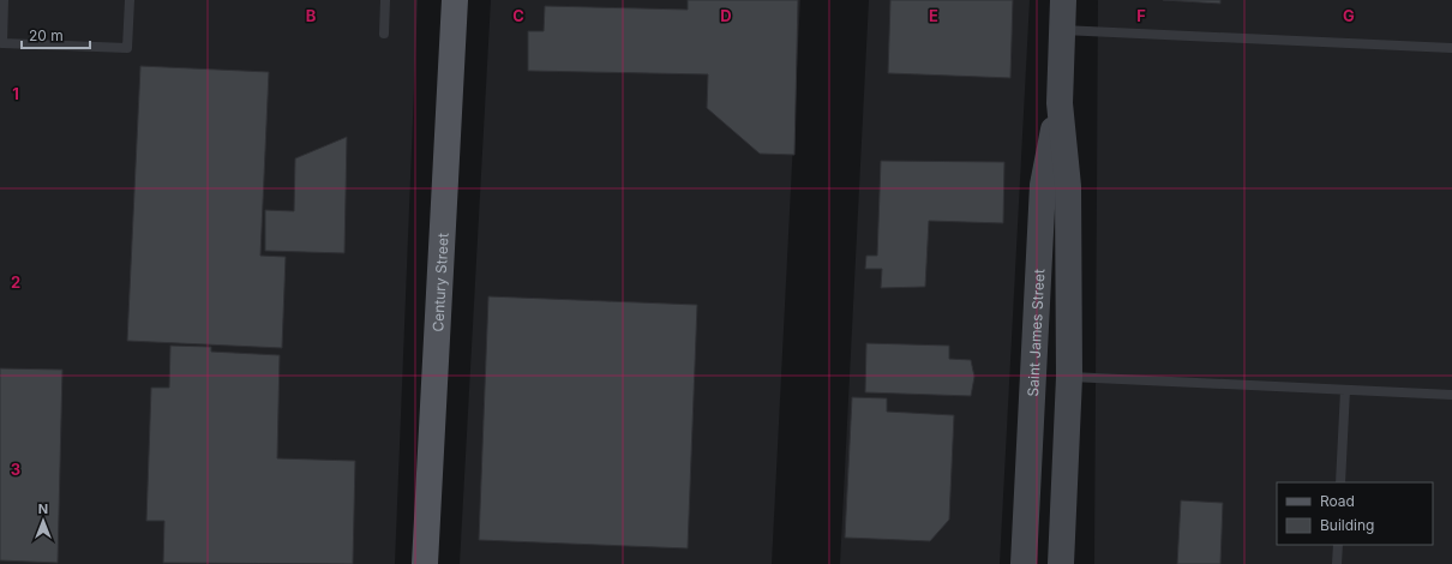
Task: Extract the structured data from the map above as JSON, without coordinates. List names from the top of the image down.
{
  "streets": {
    "main road": ["Century Street", "Saint James Street"]
  },
  "legend": ["Road", "Building"],
  "scale_bar": "20 m",
  "north": "top",
  "grid": {
    "columns": [
      "B",
      "C",
      "D",
      "E",
      "F",
      "G"
    ],
    "rows": ["1", "2", "3"]
  }
}
